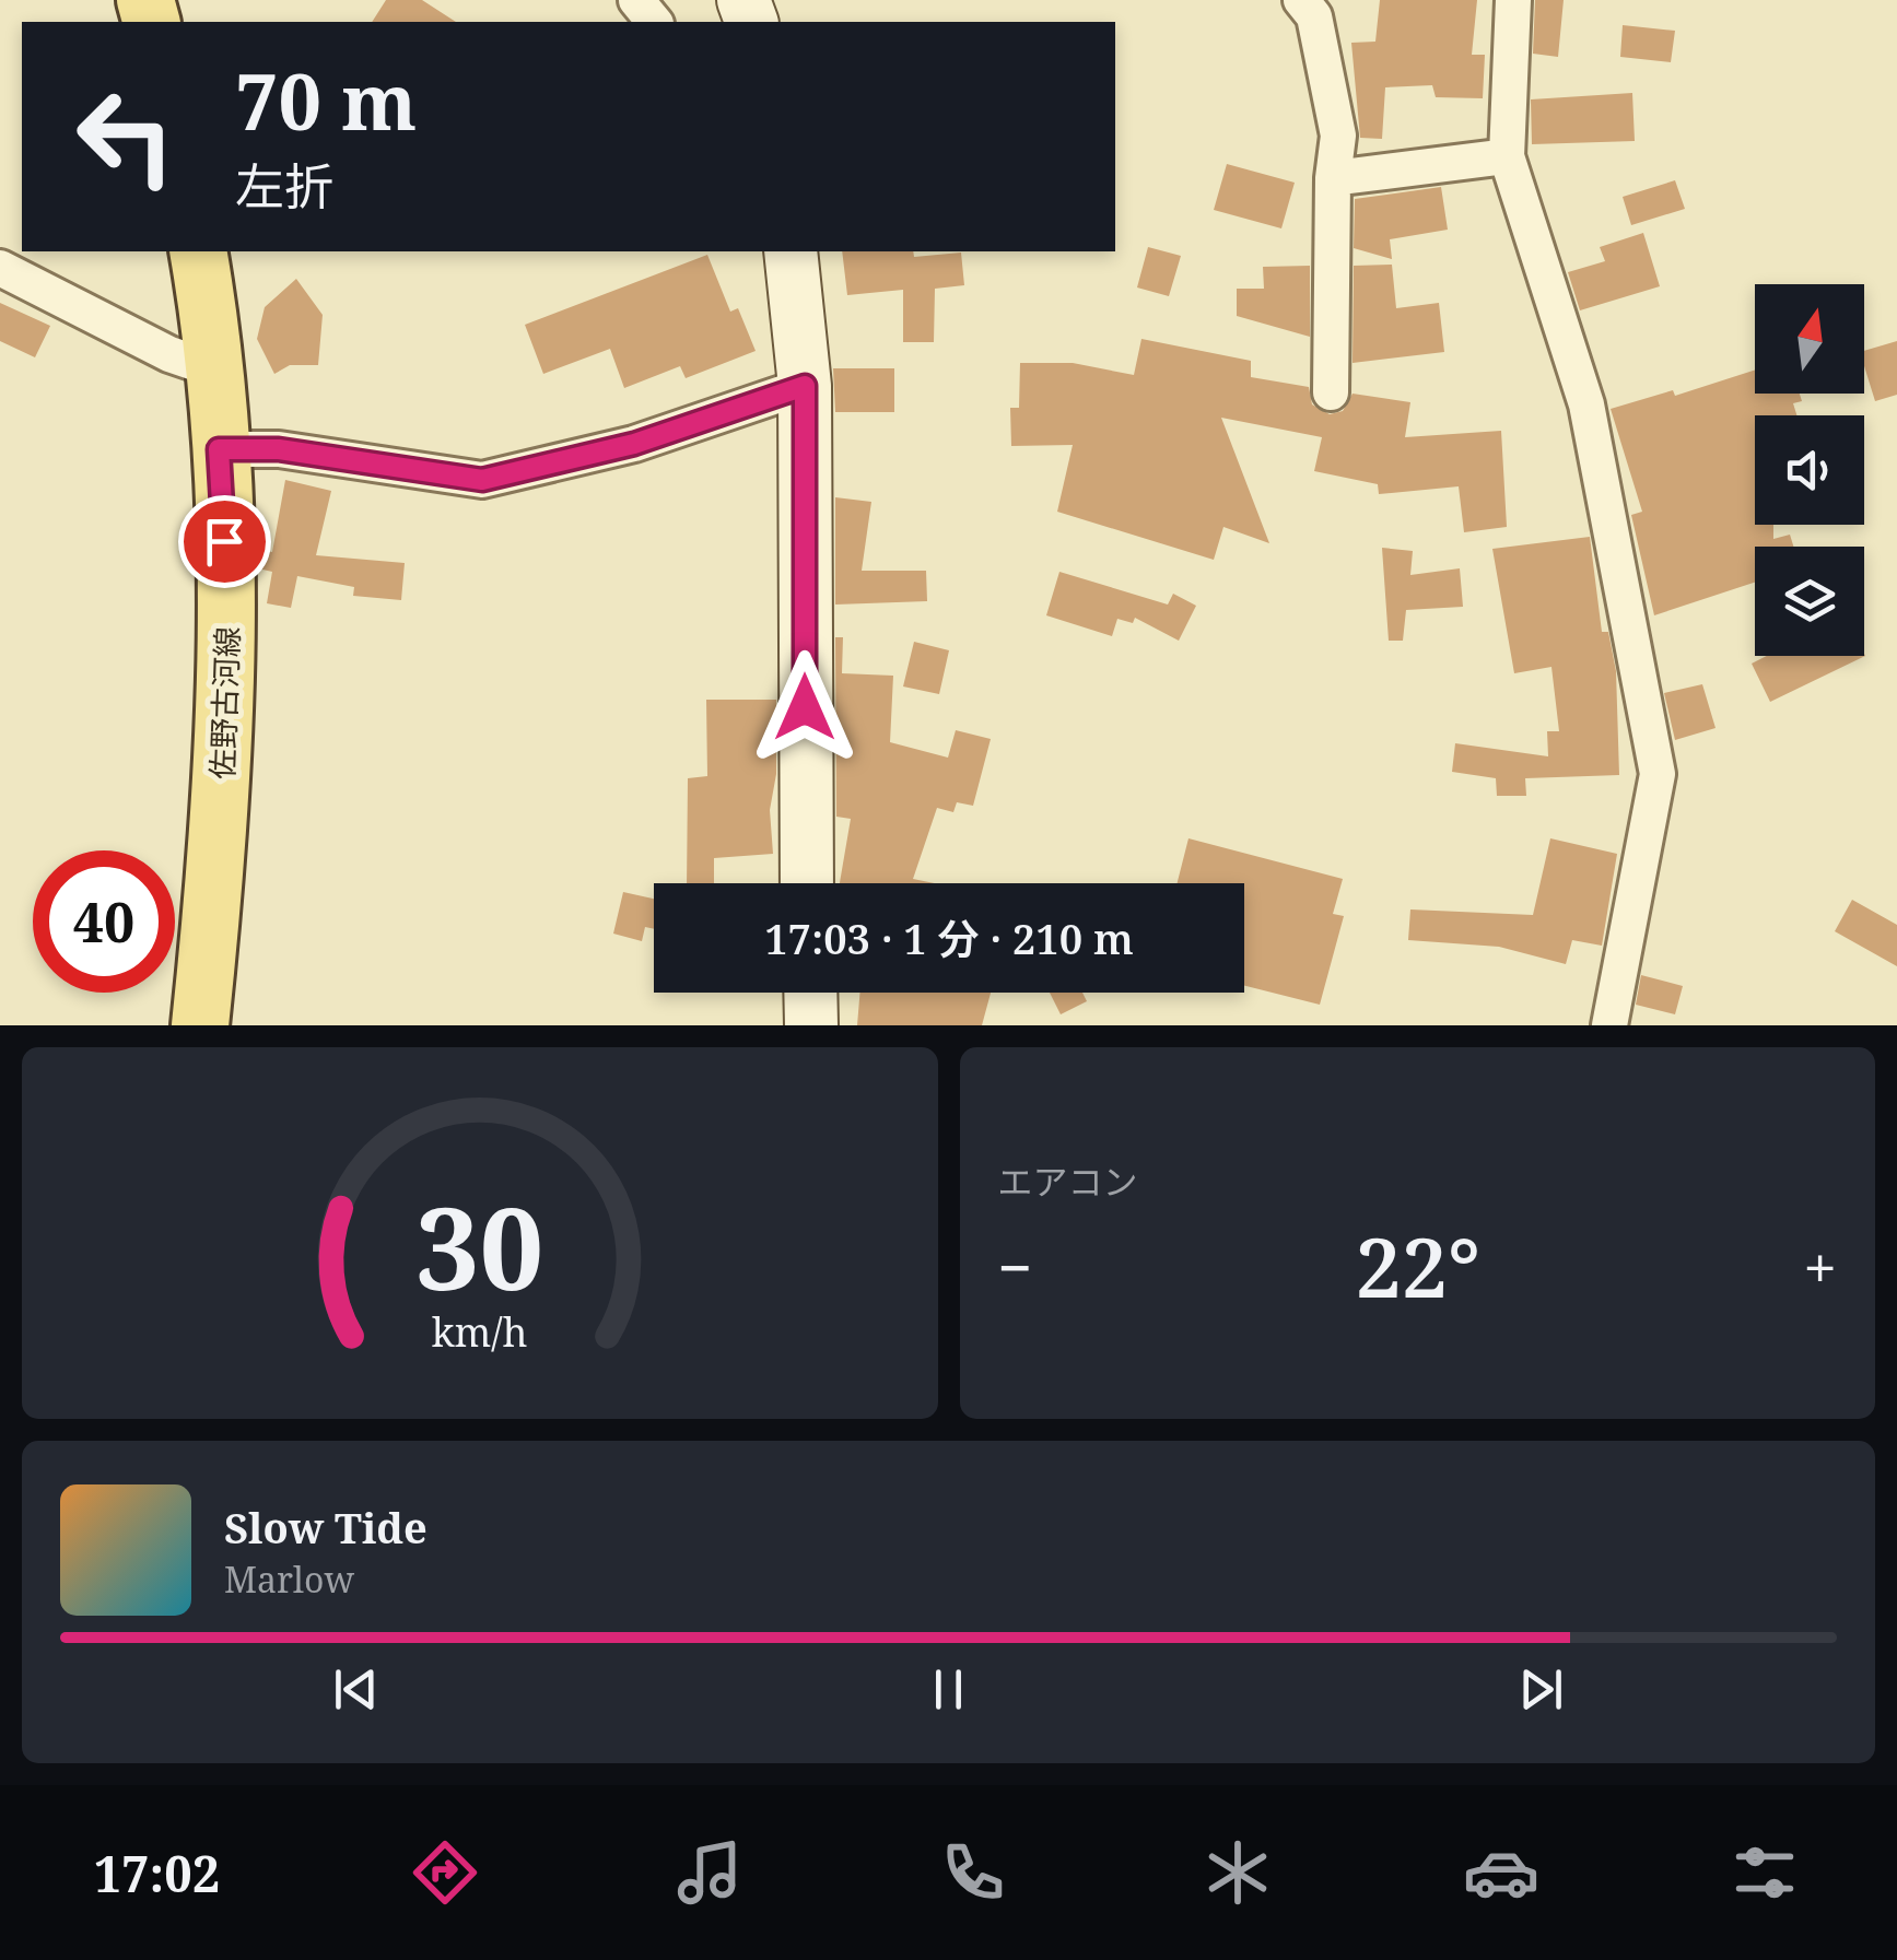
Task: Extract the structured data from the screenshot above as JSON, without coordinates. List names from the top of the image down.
{
  "streets": {
    "main road": ["佐野古河線"]
  },
  "north": "top",
  "page": {
    "turn": ["70 m", "左折"],
    "limit": "40",
    "trip": "17:03 · 1 分 · 210 m",
    "tile": "エアコン",
    "heat": ["−", "22°", "+"],
    "song": ["Slow Tide", "Marlow"],
    "tabs": "17:02",
    "gauge": ["30", "km/h"]
  }
}
